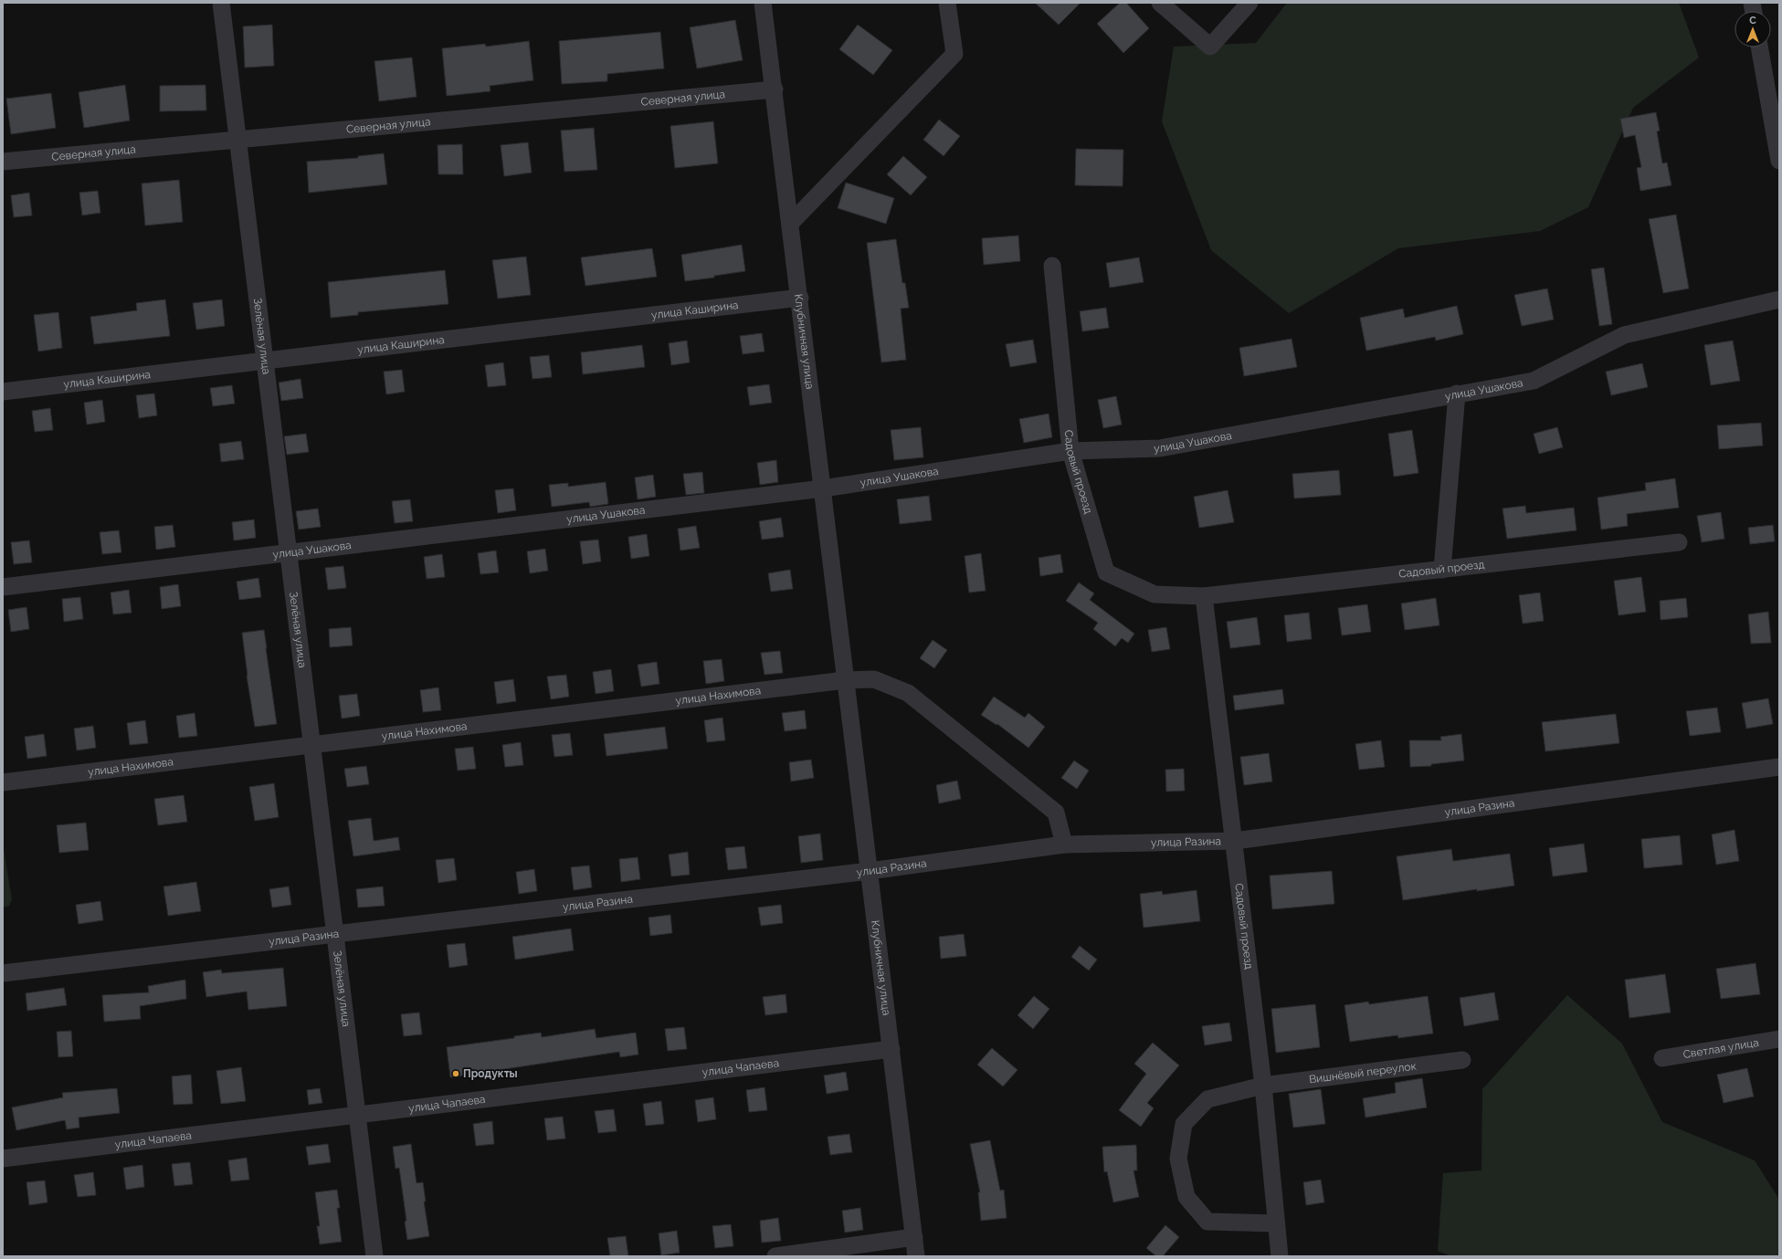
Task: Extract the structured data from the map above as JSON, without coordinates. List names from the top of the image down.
{
  "streets": {
    "street": [
      "Северная улица",
      "улица Каширина",
      "Зелёная улица",
      "Клубничная улица",
      "улица Ушакова",
      "Садовый проезд",
      "улица Нахимова",
      "улица Разина",
      "Светлая улица",
      "улица Чапаева",
      "Вишнёвый переулок"
    ]
  },
  "crossings": [
    ["Северная улица", "Зелёная улица"],
    ["Северная улица", "Клубничная улица"],
    ["улица Каширина", "Зелёная улица"],
    ["улица Каширина", "Клубничная улица"],
    ["Зелёная улица", "улица Ушакова"],
    ["Зелёная улица", "улица Нахимова"],
    ["Зелёная улица", "улица Разина"],
    ["Зелёная улица", "улица Чапаева"],
    ["Клубничная улица", "улица Ушакова"],
    ["Клубничная улица", "улица Нахимова"],
    ["Клубничная улица", "улица Разина"],
    ["Клубничная улица", "улица Чапаева"],
    ["улица Ушакова", "Садовый проезд"],
    ["Садовый проезд", "улица Разина"],
    ["Садовый проезд", "Вишнёвый переулок"]
  ],
  "places": ["Продукты"],
  "north": "top"
}
